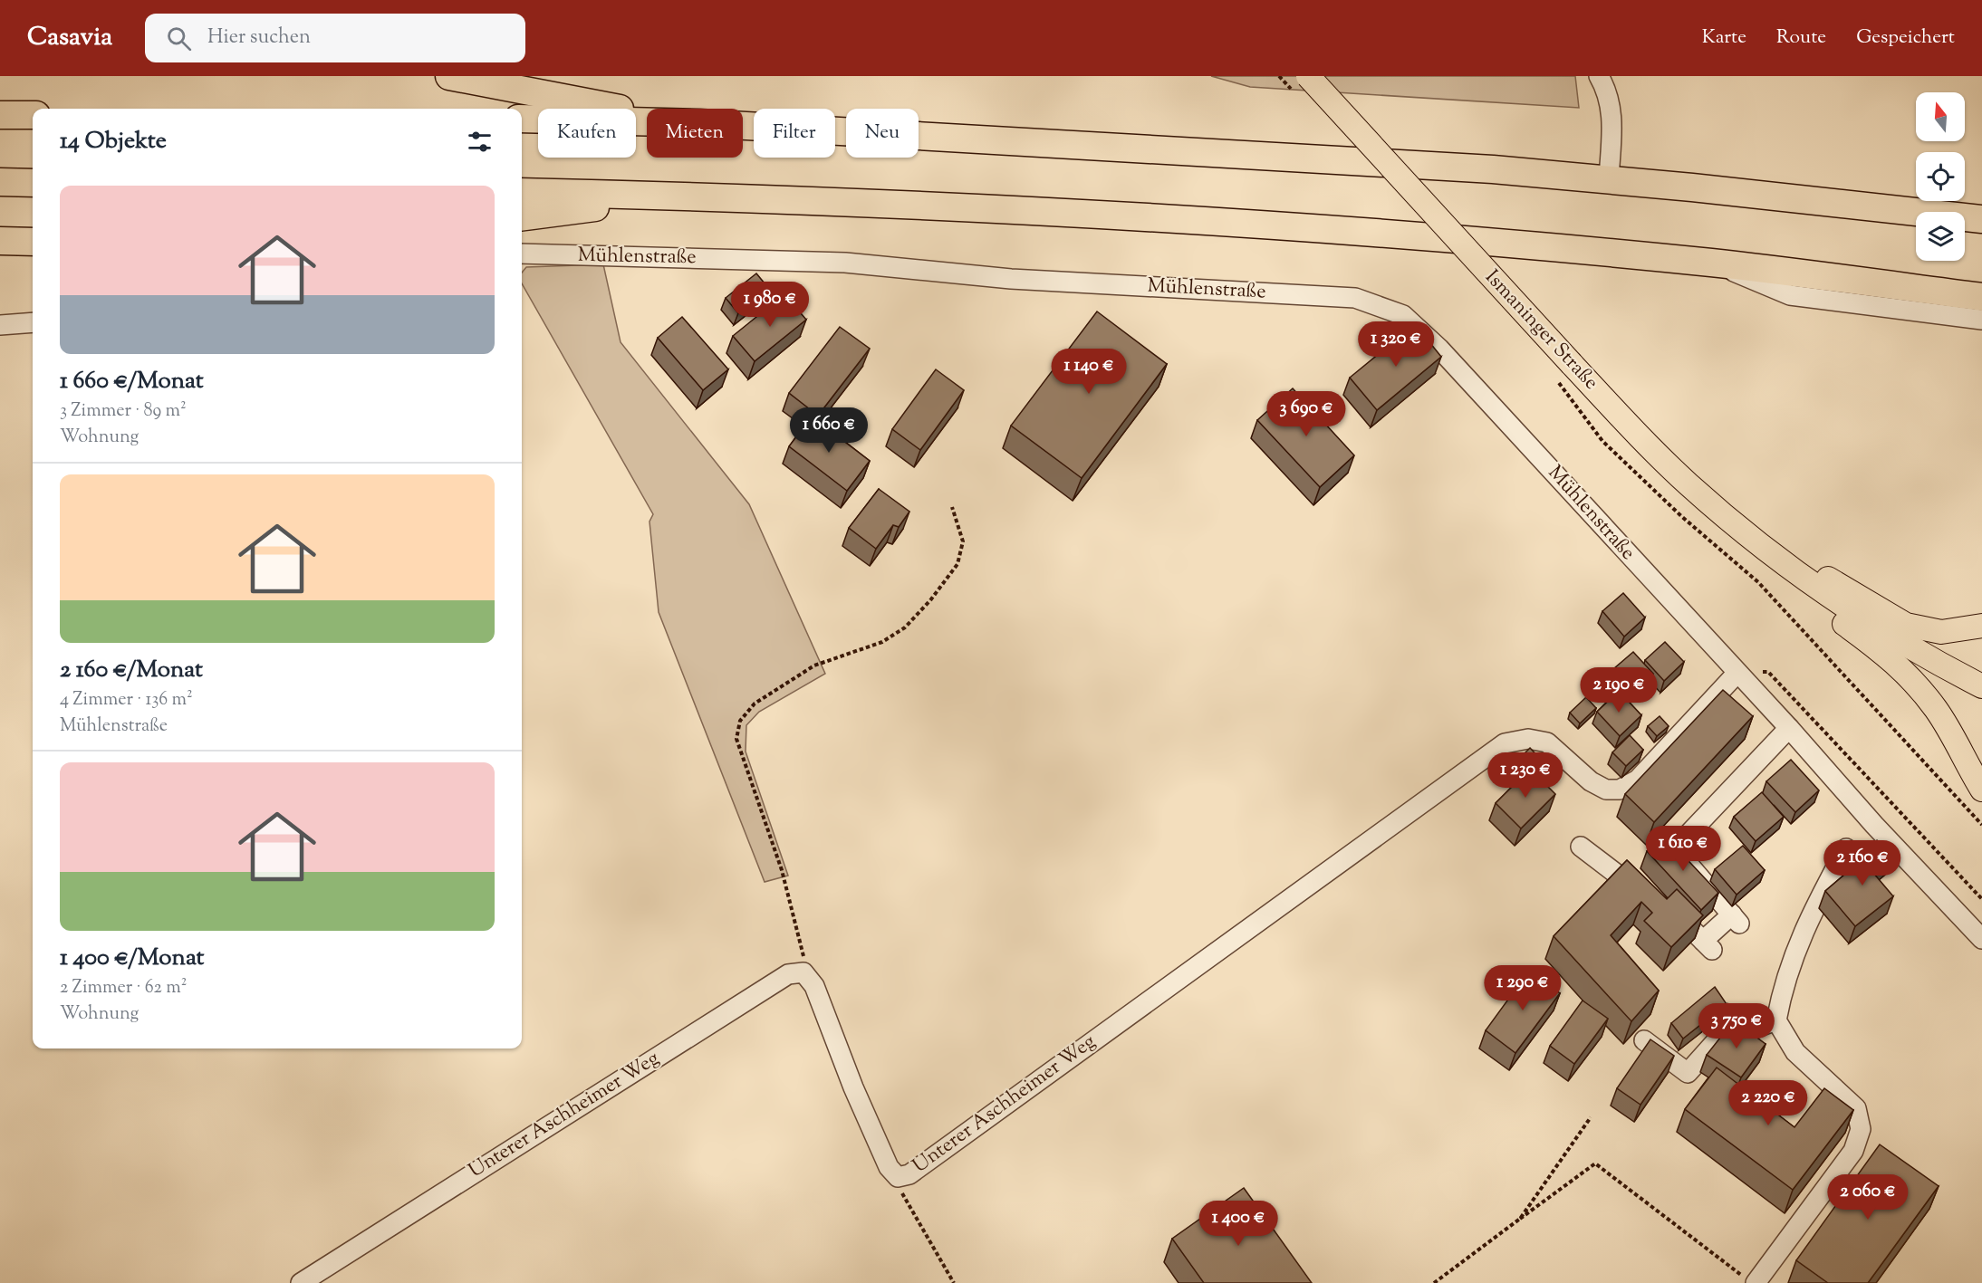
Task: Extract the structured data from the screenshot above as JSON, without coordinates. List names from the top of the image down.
{
  "streets": {
    "main road": ["Ismaninger Straße"],
    "street": ["Mühlenstraße", "Unterer Aschheimer Weg"]
  },
  "crossings": [
    ["Mühlenstraße", "Unterer Aschheimer Weg"]
  ],
  "north": "top",
  "page": {
    "header": "Casavia",
    "search": "Hier suchen",
    "nav": ["Karte", "Route", "Gespeichert"],
    "chip": [
      "Kaufen",
      "Mieten",
      "Filter",
      "Neu"
    ],
    "heading": "14 Objekte",
    "list": [
      {
        "name": "1 660 €/Monat",
        "note": "3 Zimmer · 89 m² · Wohnung"
      },
      {
        "name": "2 160 €/Monat",
        "note": "4 Zimmer · 136 m² · Mühlenstraße"
      },
      {
        "name": "1 400 €/Monat",
        "note": "2 Zimmer · 62 m² · Wohnung"
      }
    ],
    "price": [
      "1 980 €",
      "1 320 €",
      "1 140 €",
      "3 690 €",
      "1 660 €",
      "2 190 €",
      "1 230 €",
      "1 610 €",
      "2 160 €",
      "1 290 €",
      "3 750 €",
      "2 220 €",
      "2 060 €",
      "1 400 €"
    ]
  }
}
